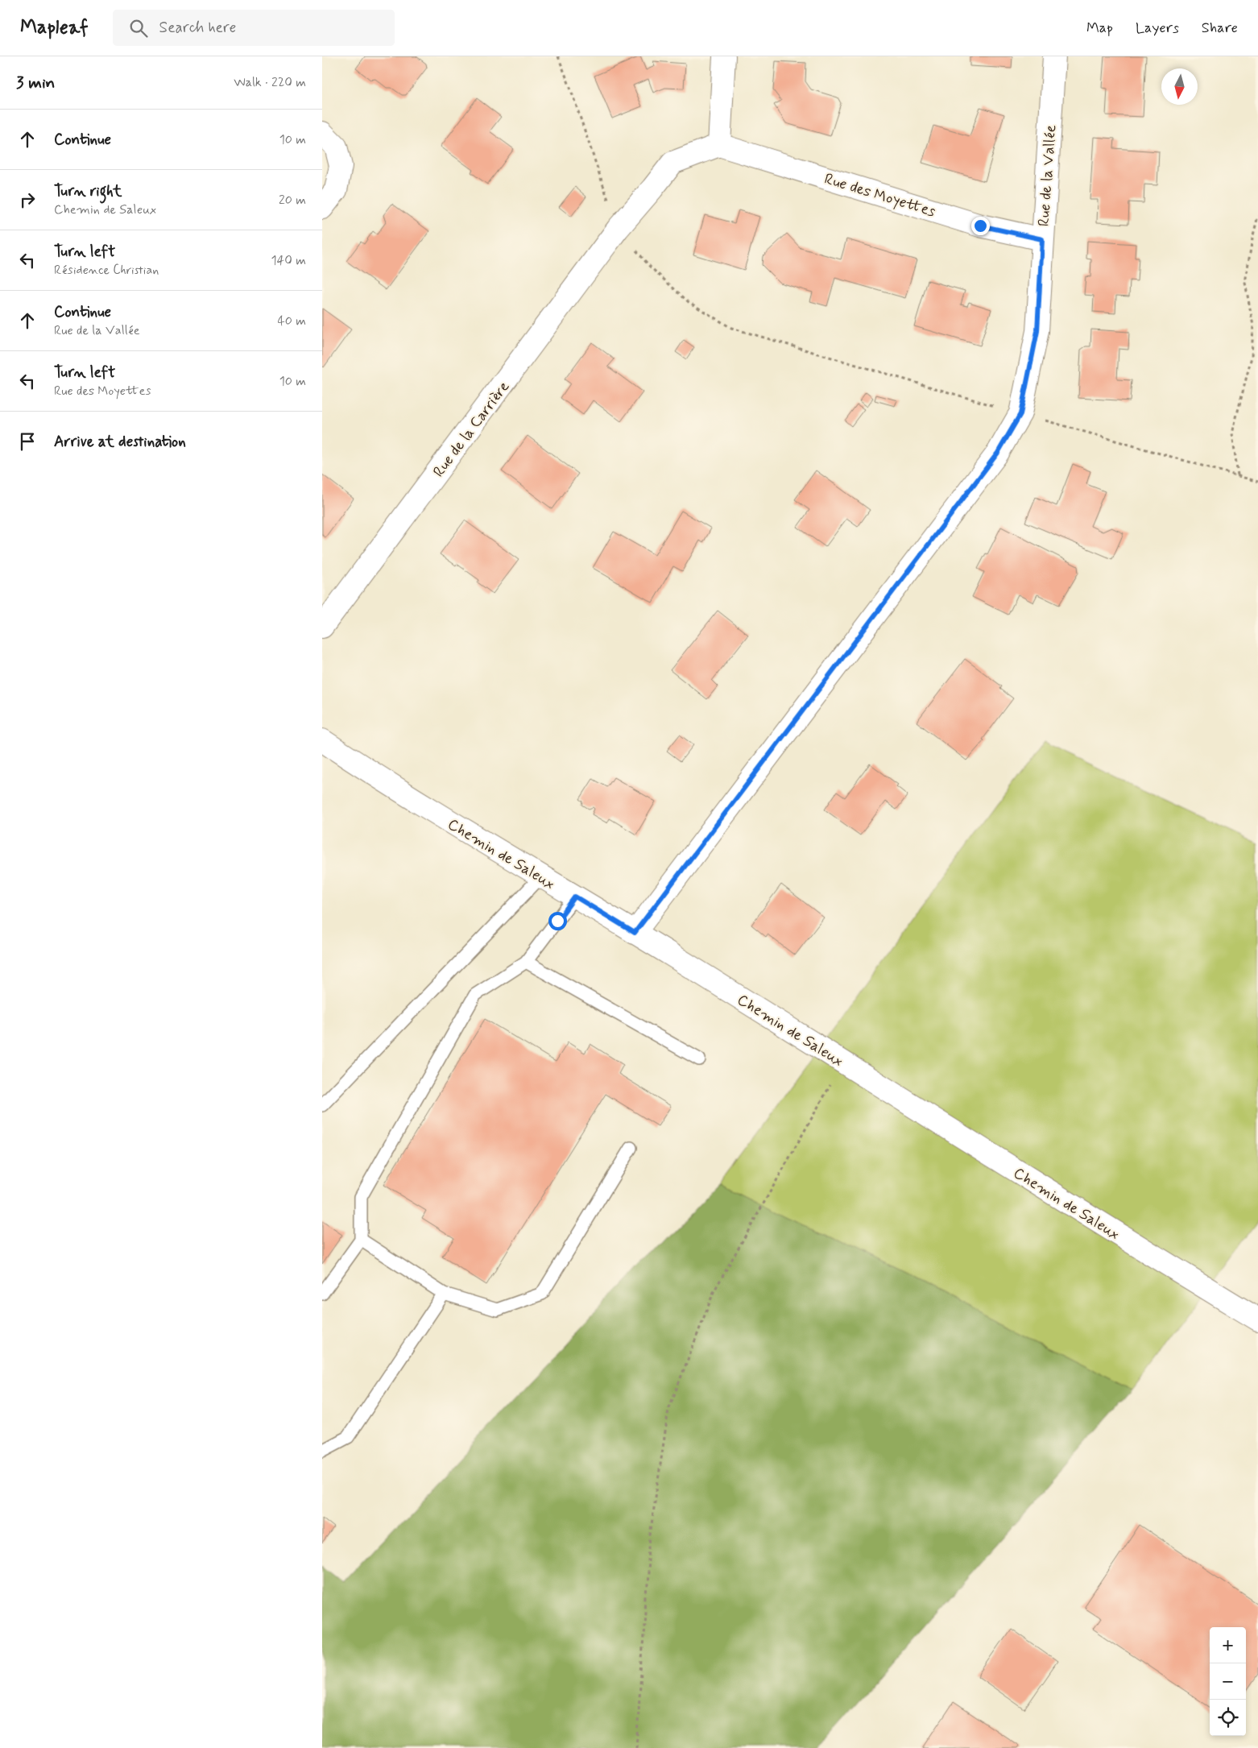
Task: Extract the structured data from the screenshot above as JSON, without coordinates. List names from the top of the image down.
{
  "streets": {
    "street": [
      "Rue de la Vallée",
      "Rue des Moyettes",
      "Rue de la Carrière",
      "Chemin de Saleux"
    ]
  },
  "crossings": [
    ["Rue de la Vallée", "Rue des Moyettes"],
    ["Rue de la Vallée", "Chemin de Saleux"]
  ],
  "north": "bottom",
  "page": {
    "header": "Mapleaf",
    "search": "Search here",
    "nav": ["Map", "Layers", "Share"],
    "heading": ["3 min", "Walk · 220 m"],
    "list": [
      ["Continue", "10 m"],
      ["Turn right", "Chemin de Saleux", "20 m"],
      ["Turn left", "Résidence Christian", "140 m"],
      ["Continue", "Rue de la Vallée", "40 m"],
      ["Turn left", "Rue des Moyettes", "10 m"],
      "Arrive at destination"
    ],
    "map_buttons": ["+", "−"]
  }
}
